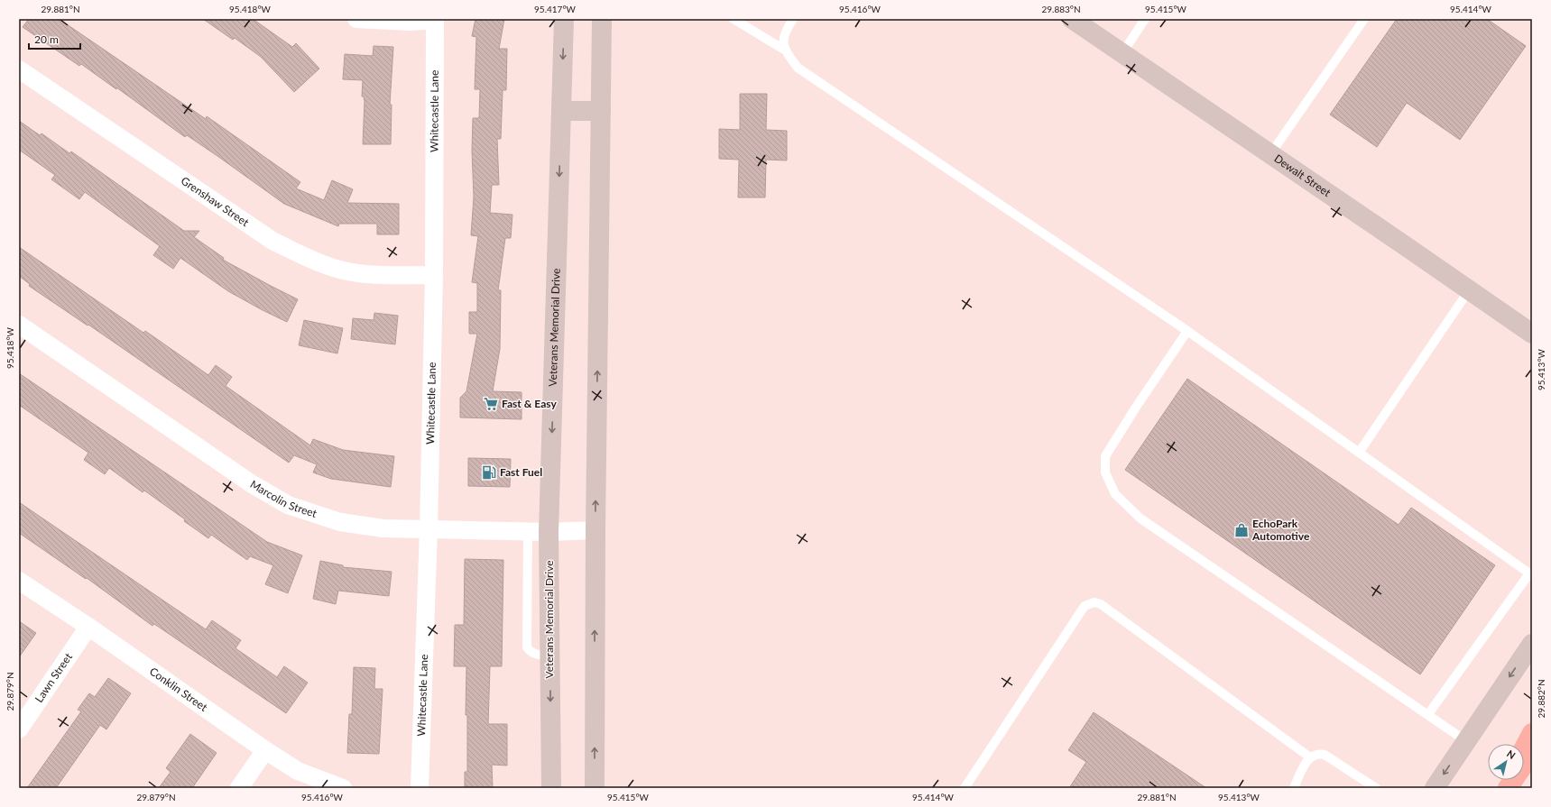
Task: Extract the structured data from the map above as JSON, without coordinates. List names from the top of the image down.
{
  "streets": {
    "main road": ["Dewalt Street", "Veterans Memorial Drive"],
    "street": [
      "Whitecastle Lane",
      "Grenshaw Street",
      "Marcolin Street",
      "Lawn Street",
      "Conklin Street"
    ]
  },
  "crossings": [
    ["Whitecastle Lane", "Grenshaw Street"],
    ["Whitecastle Lane", "Marcolin Street"],
    ["Veterans Memorial Drive", "Marcolin Street"],
    ["Lawn Street", "Conklin Street"]
  ],
  "places": {
    "supermarket": ["Fast & Easy"],
    "fuel station": ["Fast Fuel"],
    "shop": ["EchoPark Automotive"]
  },
  "scale_bar": "20 m",
  "north": "top right",
  "coordinates": [
    "29.881°N",
    "95.418°W",
    "95.417°W",
    "95.416°W",
    "29.883°N",
    "95.415°W",
    "95.414°W",
    "95.413°W",
    "29.879°N",
    "29.882°N"
  ]
}
